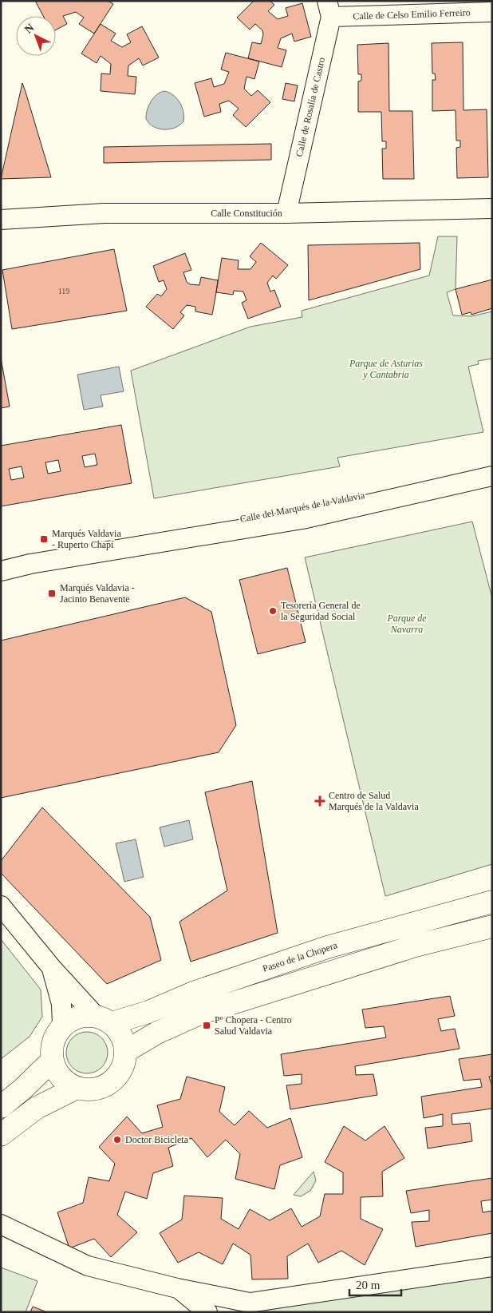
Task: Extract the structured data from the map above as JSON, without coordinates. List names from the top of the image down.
{
  "streets": {
    "main road": ["Paseo de la Chopera"],
    "street": [
      "Calle de Celso Emilio Ferreiro",
      "Calle de Rosalía de Castro",
      "Calle Constitución",
      "Calle del Marqués de la Valdavia"
    ]
  },
  "crossings": [
    ["Calle de Celso Emilio Ferreiro", "Calle de Rosalía de Castro"],
    ["Calle de Rosalía de Castro", "Calle Constitución"]
  ],
  "parks": ["Parque de Asturias y Cantabria", "Parque de Navarra"],
  "places": {
    "transit": ["Marqués Valdavia - Ruperto Chapí", "Marqués Valdavia - Jacinto Benavente", "Pº Chopera - Centro Salud Valdavia"],
    "other": ["Tesorería General de la Seguridad Social", "Doctor Bicicleta"],
    "health": ["Centro de Salud Marqués de la Valdavia"]
  },
  "house_numbers": ["119"],
  "scale_bar": "20 m",
  "north": "top left"
}
